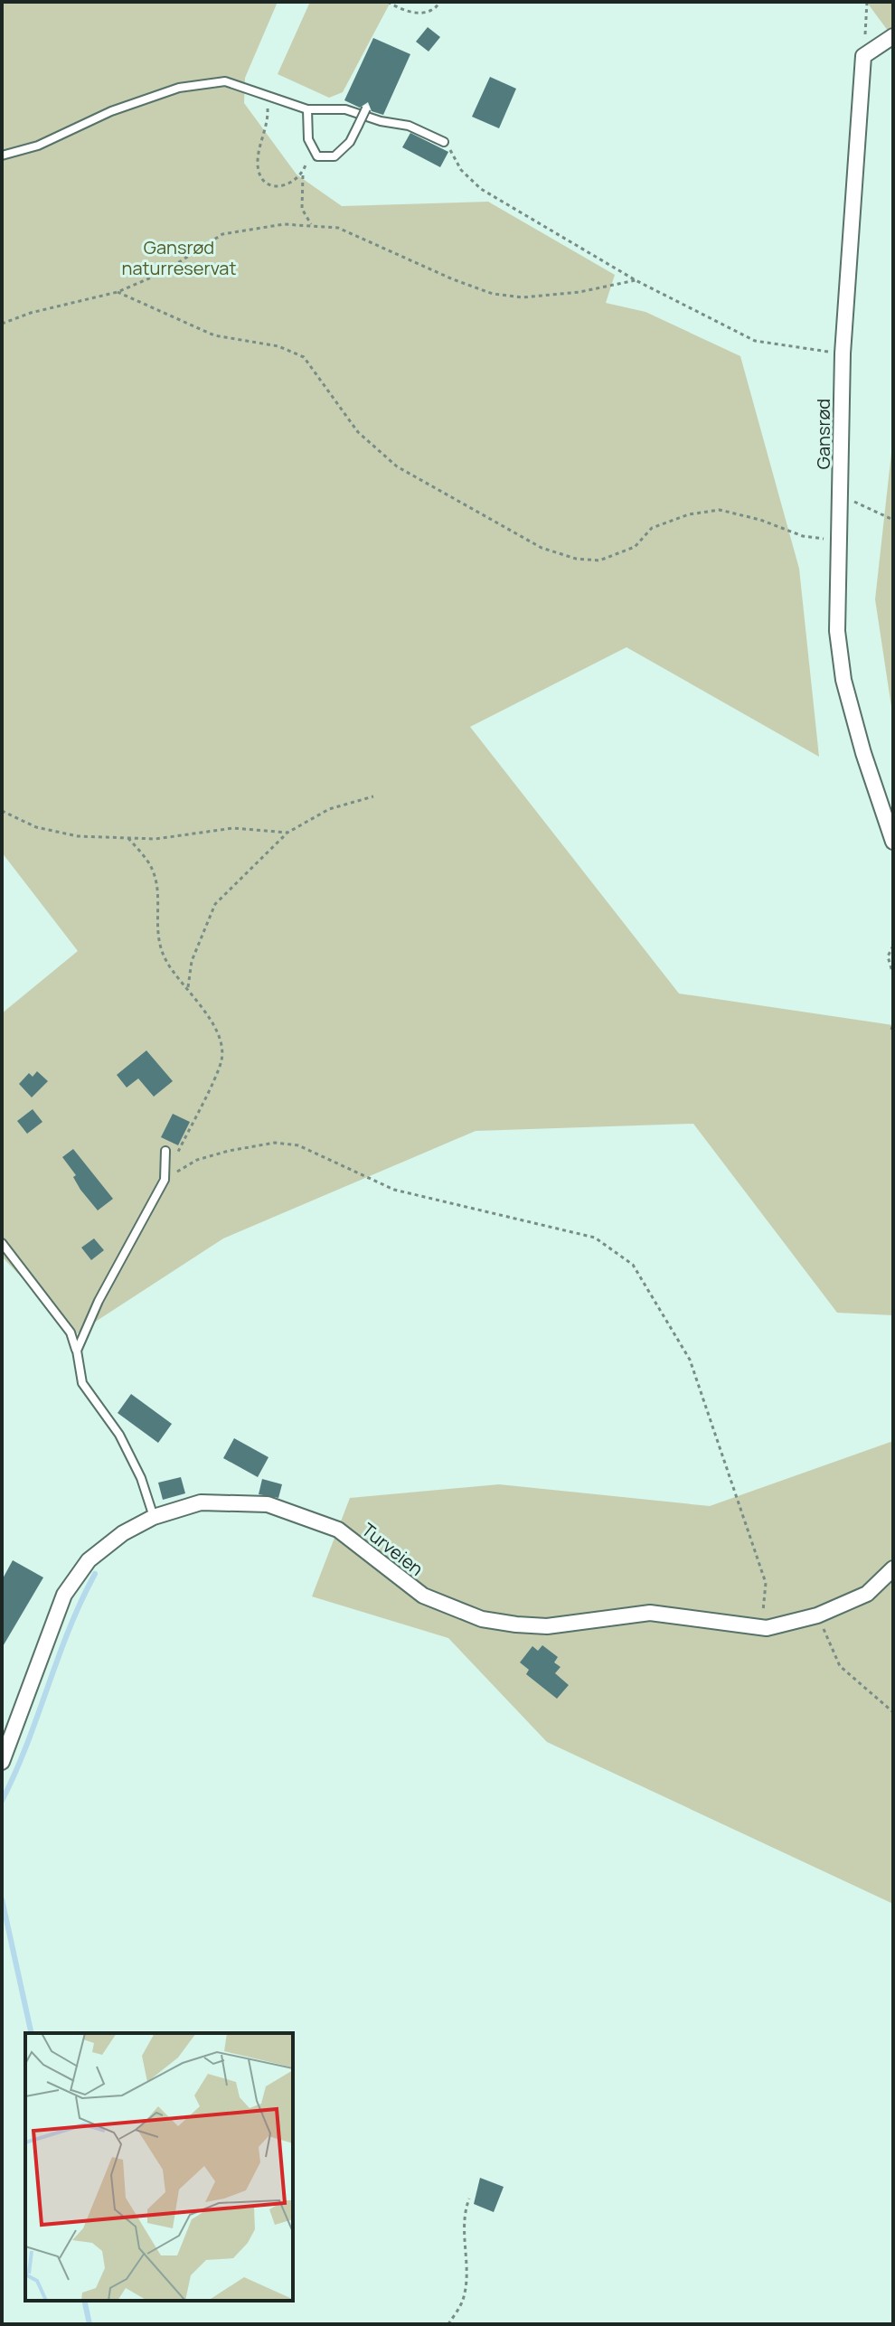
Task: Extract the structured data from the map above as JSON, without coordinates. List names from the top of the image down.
{
  "streets": {
    "street": ["Gansrød", "Turveien"]
  },
  "parks": ["Gansrød naturreservat"]
}
